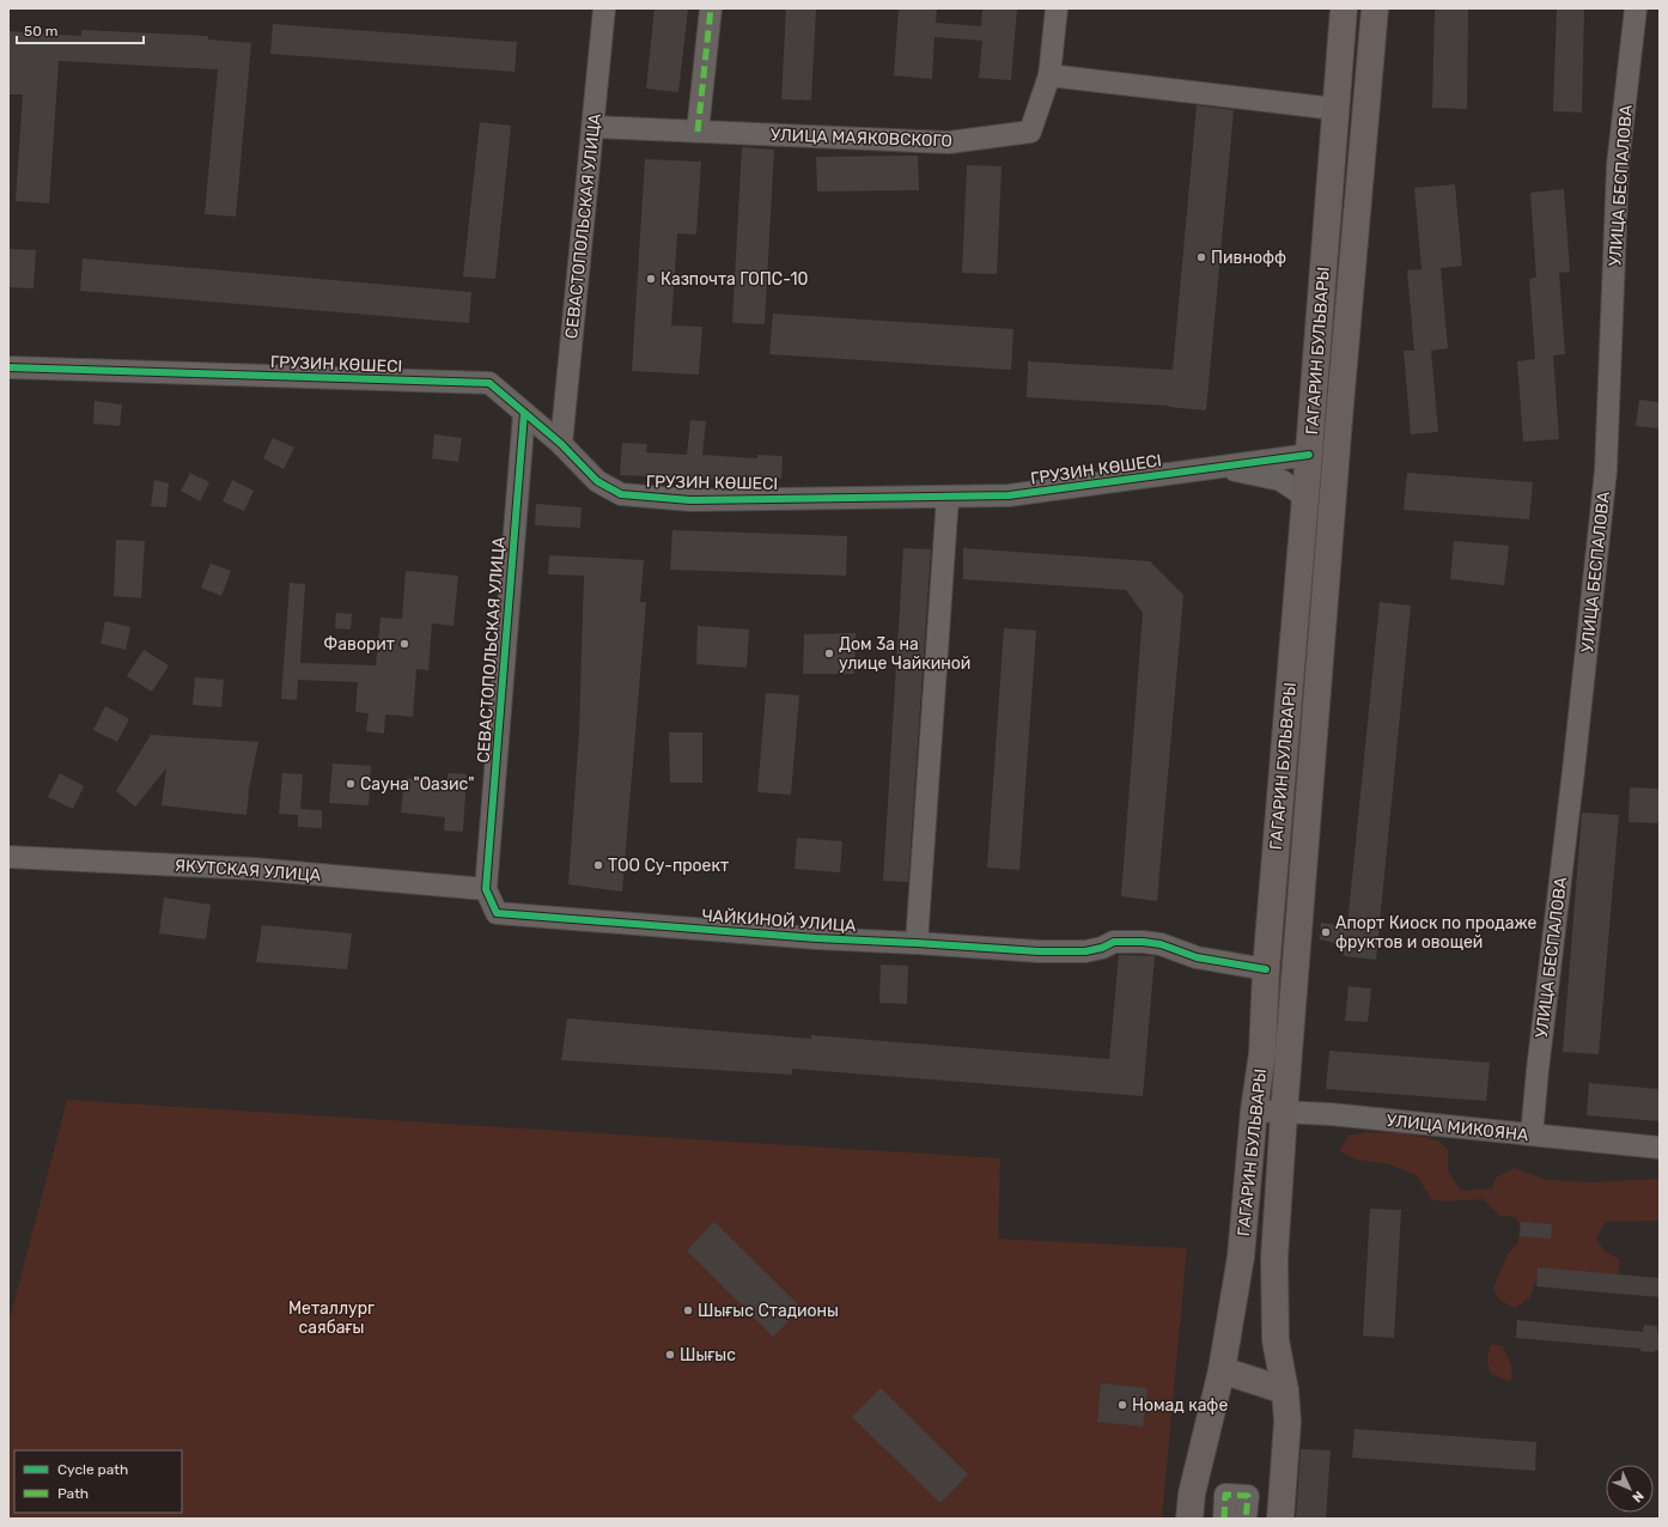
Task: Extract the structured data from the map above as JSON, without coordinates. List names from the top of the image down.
{
  "streets": {
    "main road": ["ГАГАРИН БУЛЬВАРЫ"],
    "street": [
      "УЛИЦА МАЯКОВСКОГО",
      "УЛИЦА БЕСПАЛОВА",
      "СЕВАСТОПОЛЬСКАЯ УЛИЦА",
      "ГРУЗИН КӨШЕСІ",
      "ЯКУТСКАЯ УЛИЦА",
      "ЧАЙКИНОЙ УЛИЦА",
      "УЛИЦА МИКОЯНА"
    ]
  },
  "crossings": [
    ["УЛИЦА МАЯКОВСКОГО", "СЕВАСТОПОЛЬСКАЯ УЛИЦА"],
    ["УЛИЦА БЕСПАЛОВА", "УЛИЦА МИКОЯНА"],
    ["СЕВАСТОПОЛЬСКАЯ УЛИЦА", "ГРУЗИН КӨШЕСІ"],
    ["СЕВАСТОПОЛЬСКАЯ УЛИЦА", "ЯКУТСКАЯ УЛИЦА"],
    ["СЕВАСТОПОЛЬСКАЯ УЛИЦА", "ЧАЙКИНОЙ УЛИЦА"],
    ["ГАГАРИН БУЛЬВАРЫ", "ГРУЗИН КӨШЕСІ"],
    ["ГАГАРИН БУЛЬВАРЫ", "ЧАЙКИНОЙ УЛИЦА"],
    ["ГАГАРИН БУЛЬВАРЫ", "УЛИЦА МИКОЯНА"],
    ["ЯКУТСКАЯ УЛИЦА", "ЧАЙКИНОЙ УЛИЦА"]
  ],
  "parks": ["Металлург саябағы"],
  "places": [
    "Пивнофф",
    "Казпочта ГОПС-10",
    "Фаворит",
    "Дом 3а на улице Чайкиной",
    "Сауна \"Оазис\"",
    "ТОО Су-проект",
    "Апорт Киоск по продаже фруктов и овощей",
    "Шығыс Стадионы",
    "Шығыс",
    "Номад кафе"
  ],
  "legend": ["Cycle path", "Path"],
  "scale_bar": "50 m",
  "north": "bottom right"
}
